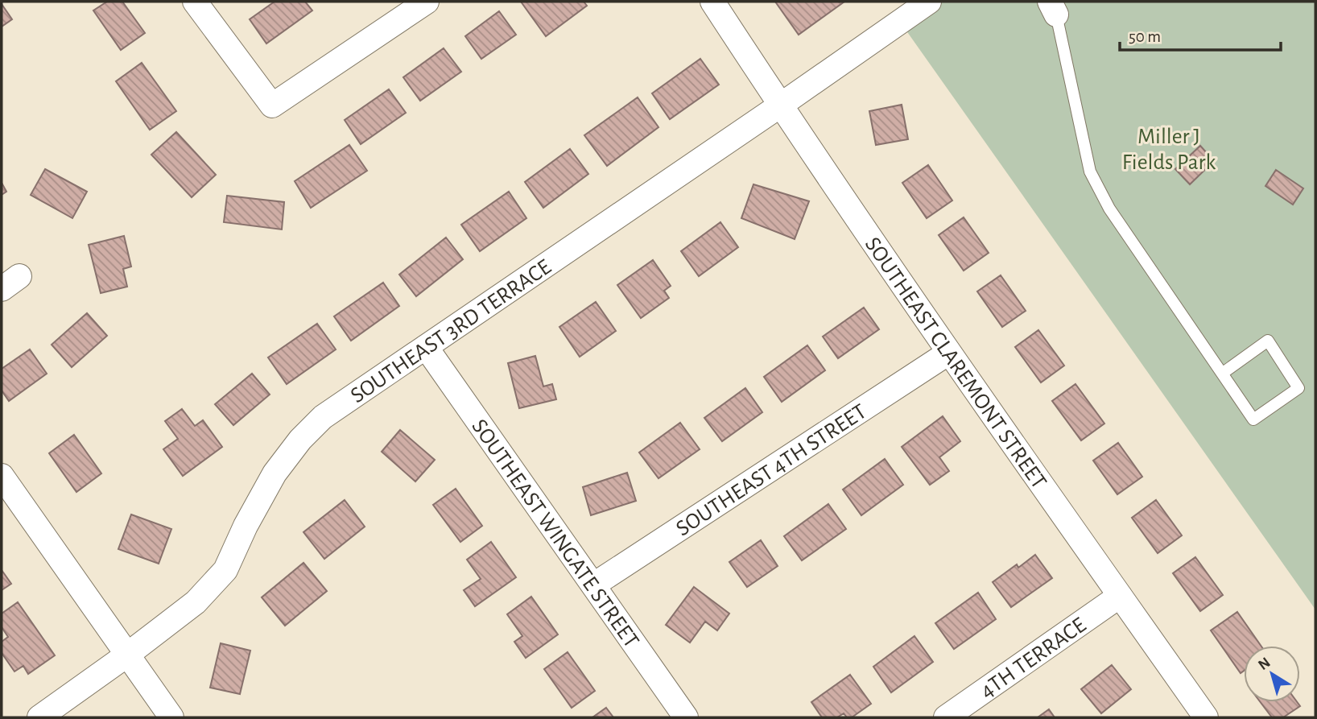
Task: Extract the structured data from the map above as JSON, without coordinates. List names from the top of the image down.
{
  "streets": {
    "street": [
      "SOUTHEAST 3RD TERRACE",
      "SOUTHEAST CLAREMONT STREET",
      "SOUTHEAST 4TH STREET",
      "SOUTHEAST WINGATE STREET",
      "4TH TERRACE"
    ]
  },
  "crossings": [
    ["SOUTHEAST 3RD TERRACE", "SOUTHEAST CLAREMONT STREET"],
    ["SOUTHEAST 3RD TERRACE", "SOUTHEAST WINGATE STREET"],
    ["SOUTHEAST CLAREMONT STREET", "SOUTHEAST 4TH STREET"],
    ["SOUTHEAST CLAREMONT STREET", "4TH TERRACE"],
    ["SOUTHEAST 4TH STREET", "SOUTHEAST WINGATE STREET"]
  ],
  "parks": ["Miller J Fields Park"],
  "scale_bar": "50 m",
  "north": "top left"
}
